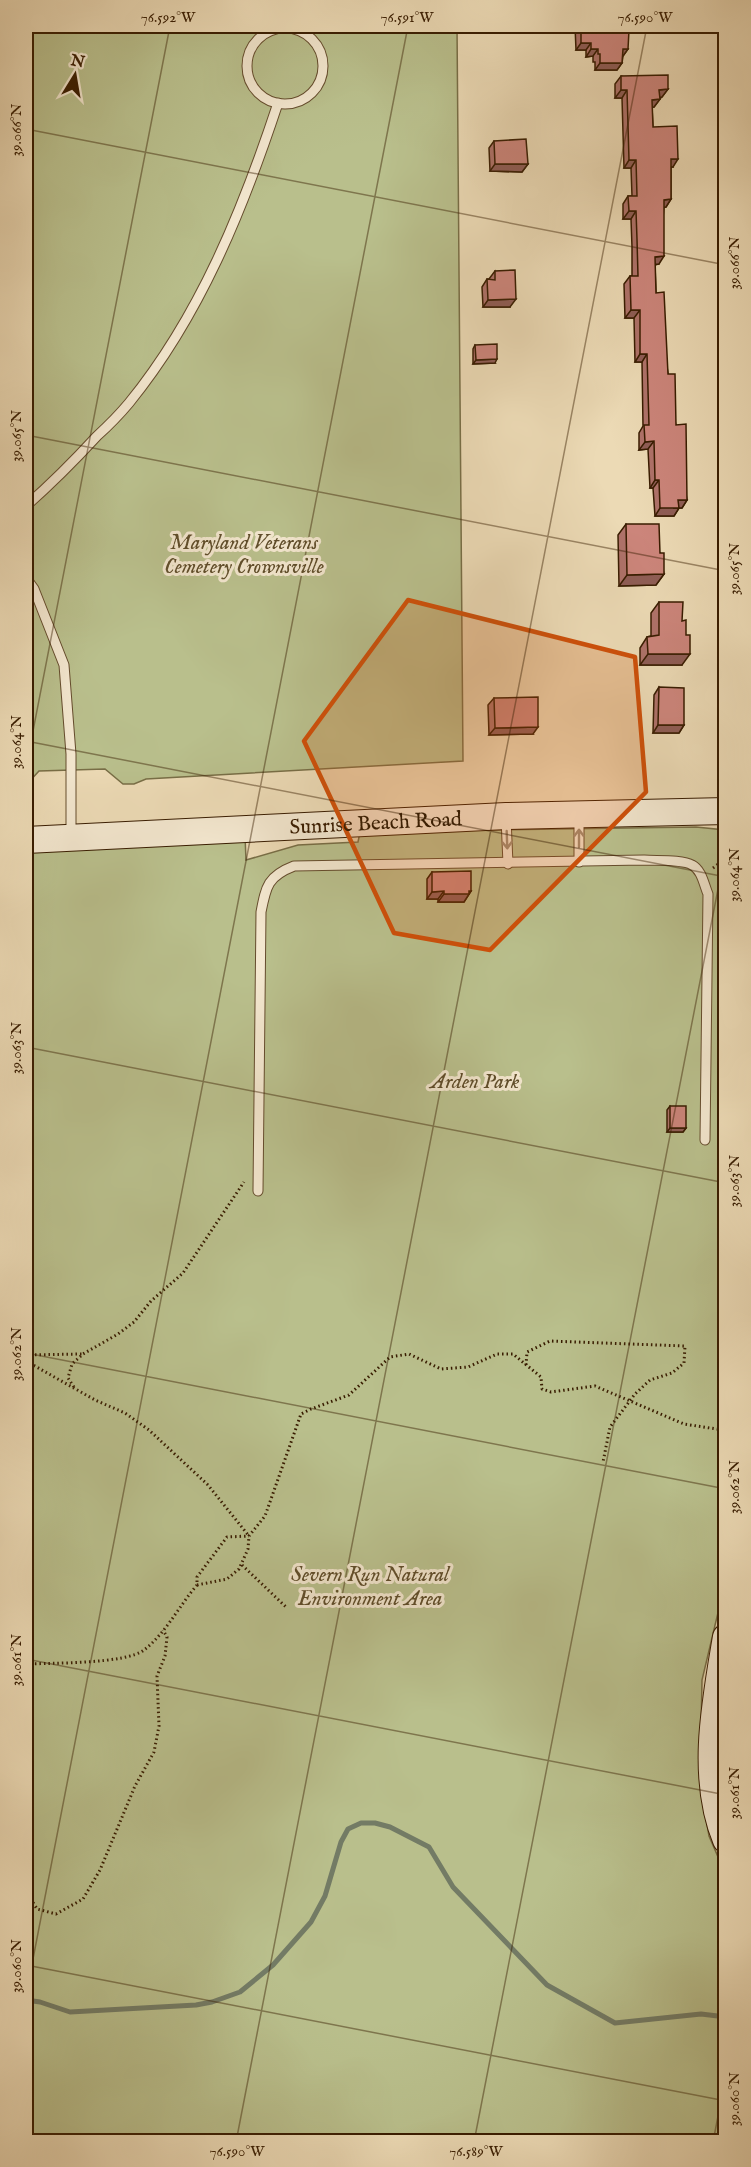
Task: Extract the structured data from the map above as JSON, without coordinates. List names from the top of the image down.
{
  "streets": {
    "street": ["Sunrise Beach Road"]
  },
  "parks": ["Maryland Veterans Cemetery Crownsville", "Arden Park", "Severn Run Natural Environment Area"],
  "north": "top",
  "coordinates": [
    "76.592°W",
    "76.591°W",
    "76.590°W",
    "39.066°N",
    "39.065°N",
    "39.064°N",
    "39.063°N",
    "39.062°N",
    "39.061°N",
    "39.060°N",
    "76.589°W"
  ]
}
